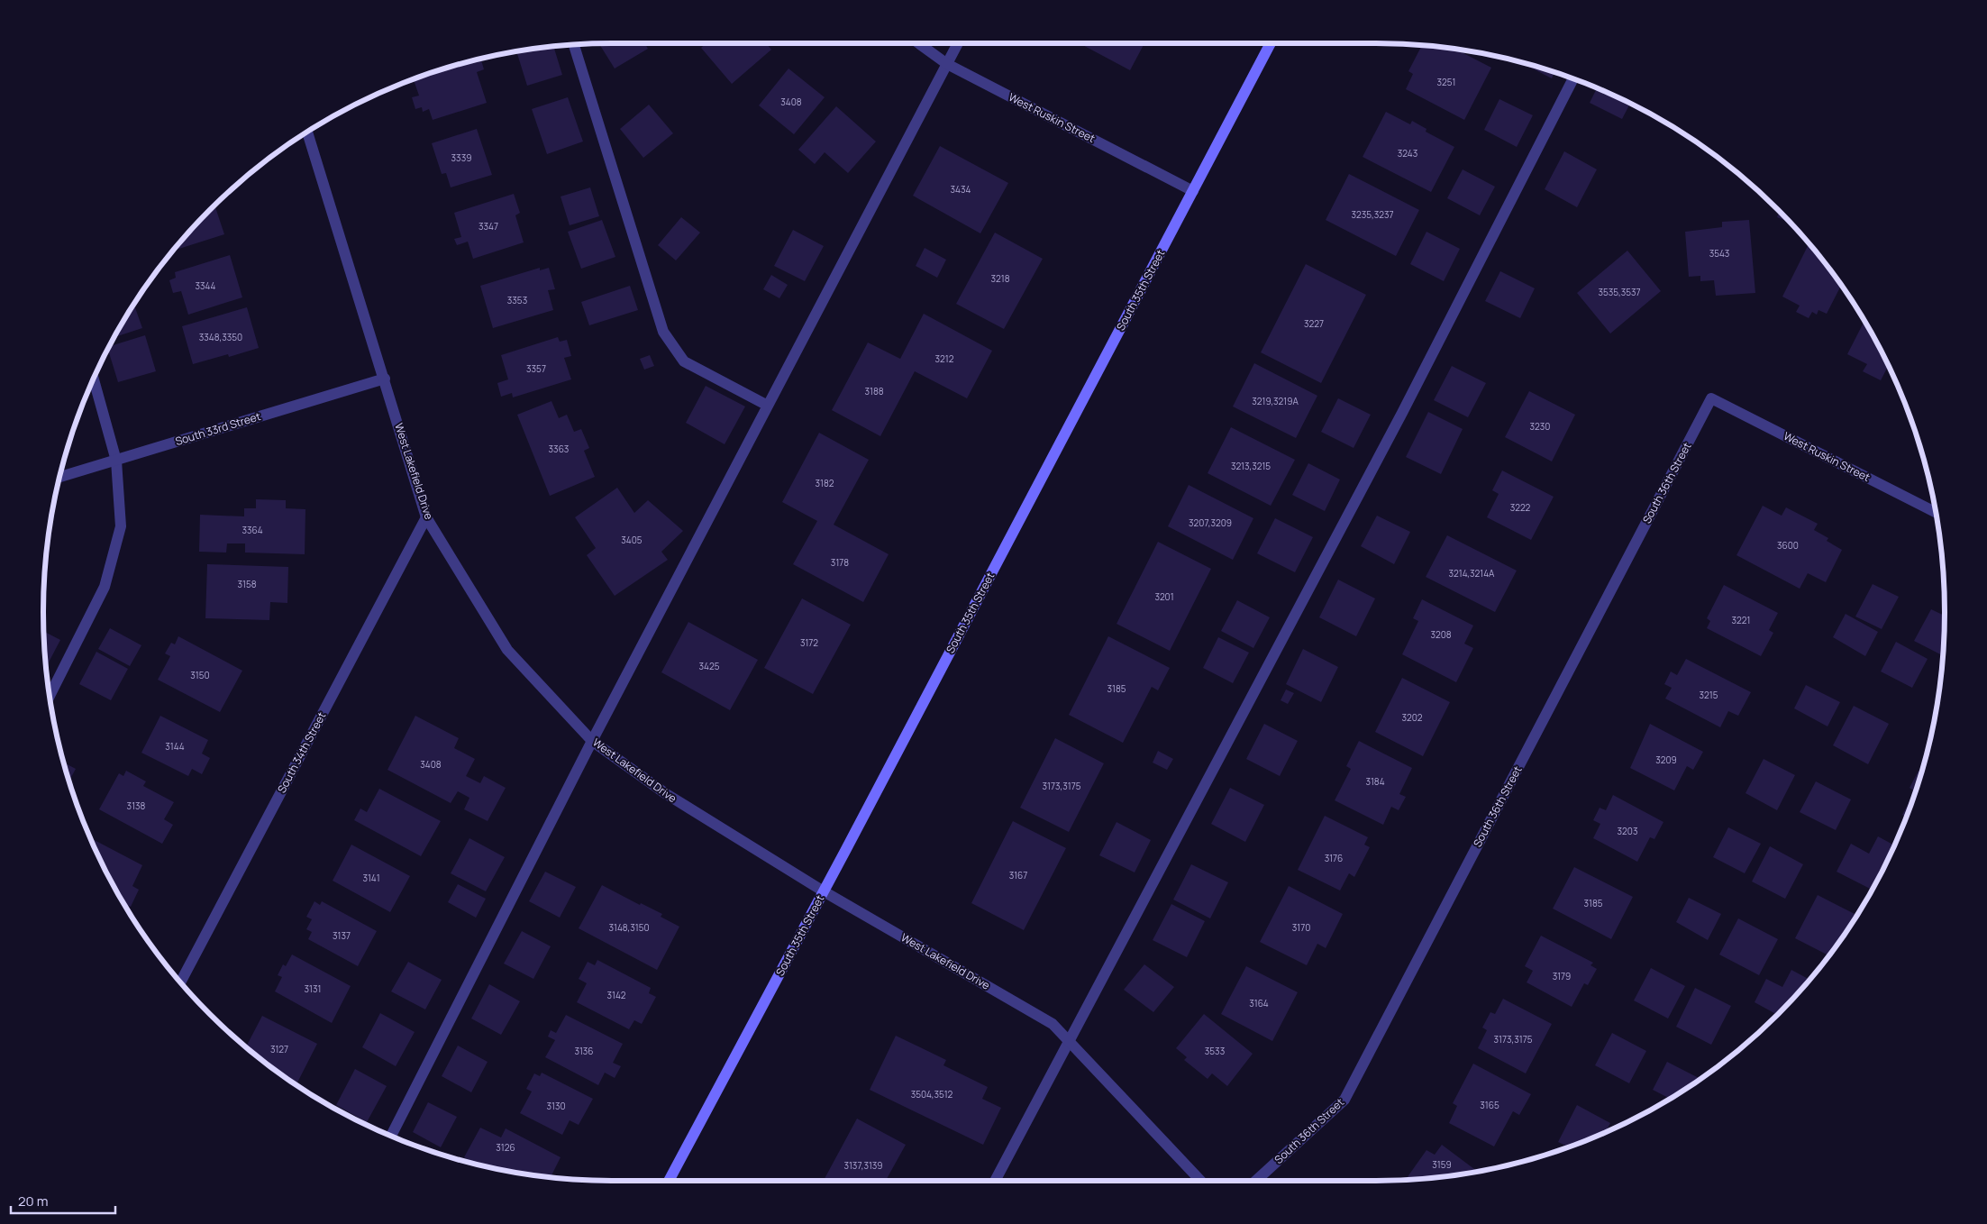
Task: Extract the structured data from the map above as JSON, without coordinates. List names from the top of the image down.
{
  "streets": {
    "main road": ["South 35th Street"],
    "street": [
      "West Ruskin Street",
      "South 33rd Street",
      "West Lakefield Drive",
      "South 36th Street",
      "South 34th Street"
    ]
  },
  "crossings": [
    ["West Ruskin Street", "South 35th Street"],
    ["West Ruskin Street", "South 36th Street"],
    ["South 35th Street", "West Lakefield Drive"],
    ["South 33rd Street", "West Lakefield Drive"],
    ["West Lakefield Drive", "South 34th Street"]
  ],
  "house_numbers": [
    "3251",
    "3408",
    "3243",
    "3339",
    "3434",
    "3235,3237",
    "3347",
    "3543",
    "3218",
    "3344",
    "3535,3537",
    "3353",
    "3227",
    "3348,3350",
    "3212",
    "3357",
    "3188",
    "3219,3219A",
    "3230",
    "3363",
    "3213,3215",
    "3182",
    "3222",
    "3207,3209",
    "3364",
    "3405",
    "3600",
    "3178",
    "3214,3214A",
    "3158",
    "3201",
    "3221",
    "3208",
    "3172",
    "3425",
    "3150",
    "3185",
    "3215",
    "3202",
    "3144",
    "3209",
    "3408",
    "3184",
    "3173,3175",
    "3138",
    "3203",
    "3176",
    "3167",
    "3141",
    "3185",
    "3148,3150",
    "3170",
    "3137",
    "3179",
    "3131",
    "3142",
    "3164",
    "3173,3175",
    "3127",
    "3136",
    "3533",
    "3504,3512",
    "3165",
    "3130",
    "3126",
    "3159",
    "3137,3139"
  ],
  "scale_bar": "20 m"
}
